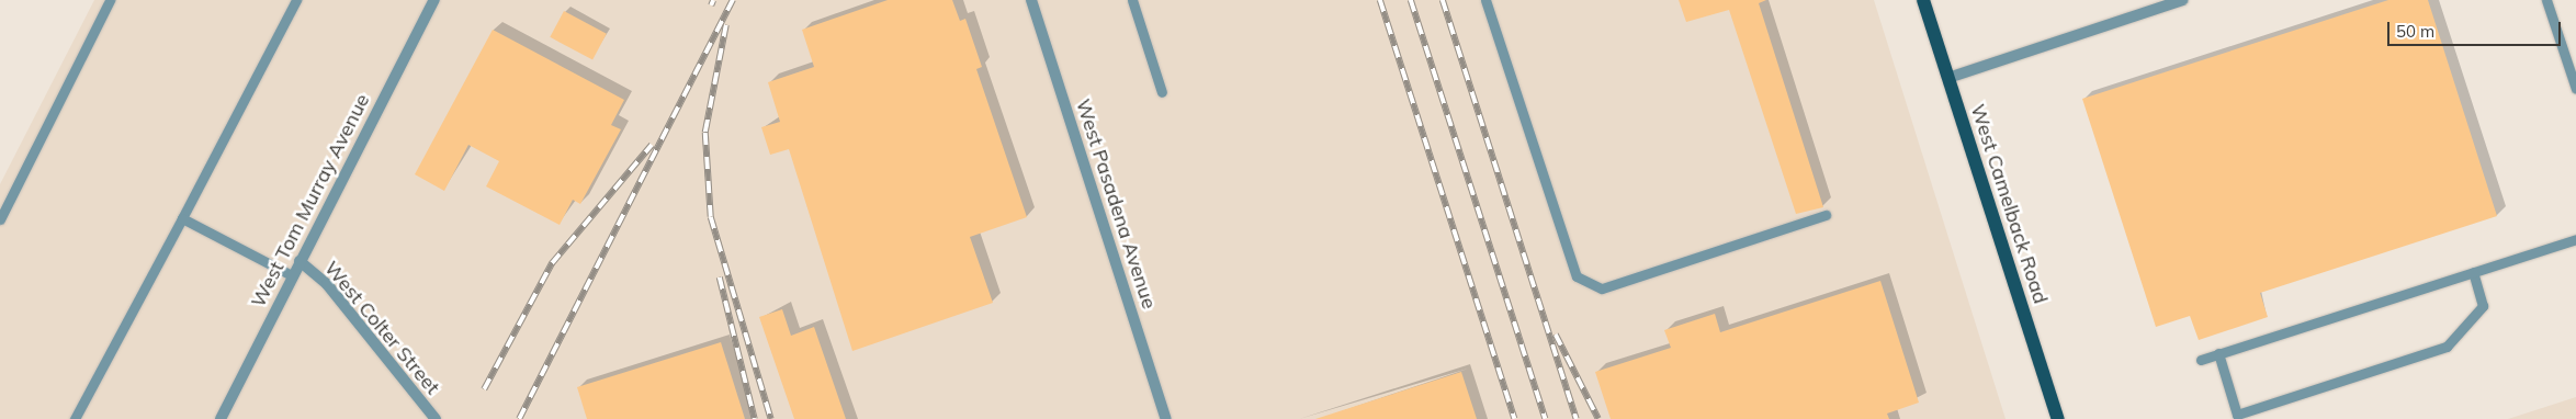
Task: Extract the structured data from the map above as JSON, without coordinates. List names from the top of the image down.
{
  "streets": {
    "main road": ["West Camelback Road"],
    "street": ["West Tom Murray Avenue", "West Pasadena Avenue", "West Colter Street"]
  },
  "crossings": [
    ["West Tom Murray Avenue", "West Colter Street"]
  ],
  "scale_bar": "50 m"
}
